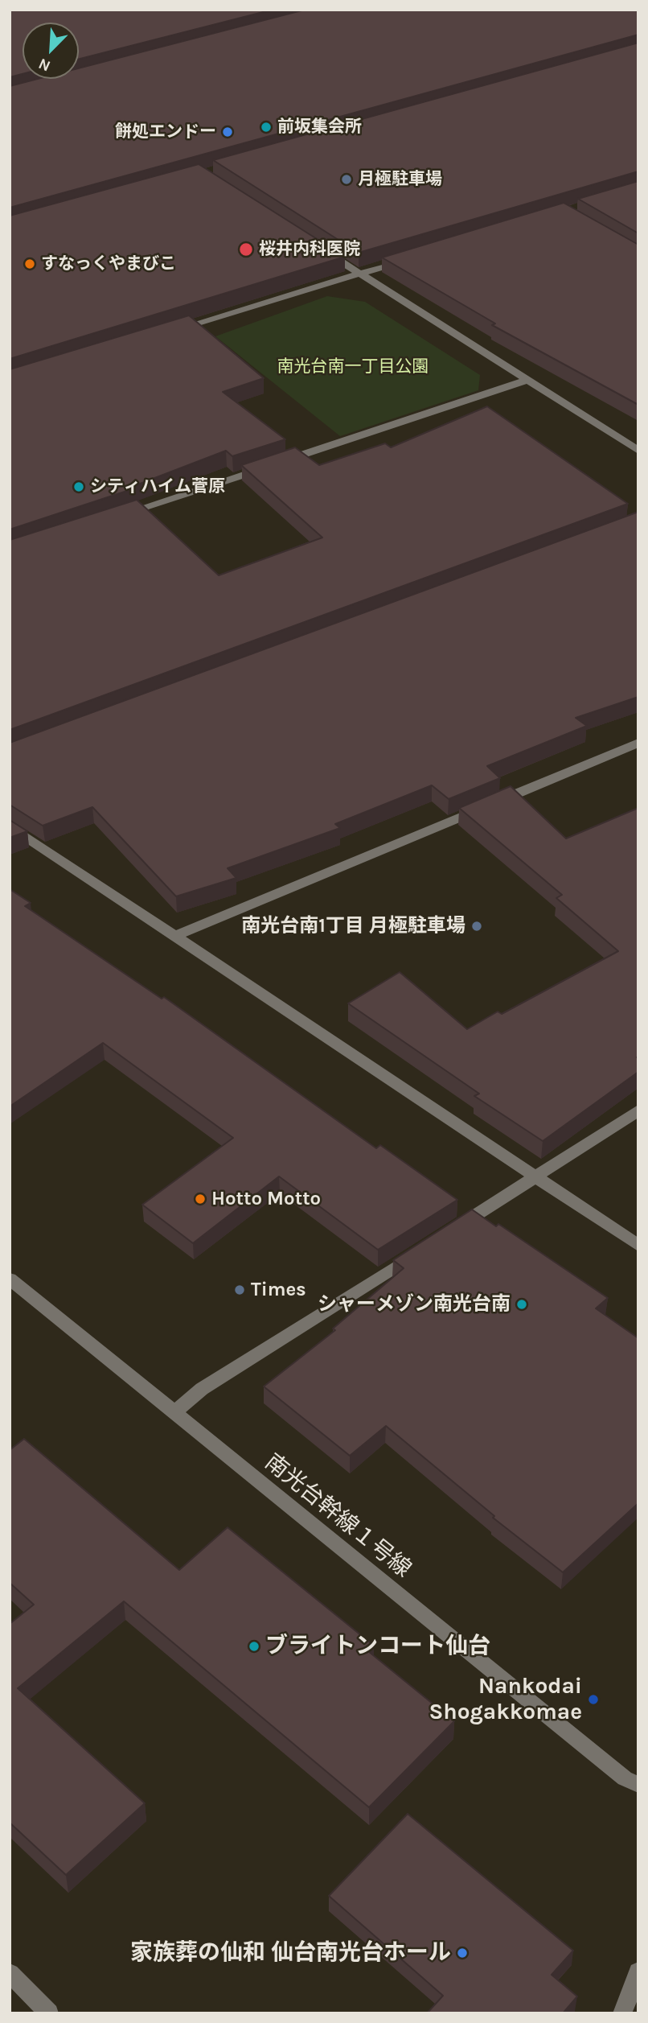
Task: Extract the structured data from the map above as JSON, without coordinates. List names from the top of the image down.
{
  "streets": {
    "street": ["南光台幹線１号線"]
  },
  "parks": ["南光台南一丁目公園"],
  "places": [
    "前坂集会所",
    "餅処エンドー",
    "月極駐車場",
    "桜井内科医院",
    "すなっくやまびこ",
    "シティハイム菅原",
    "南光台南1丁目 月極駐車場",
    "Hotto Motto",
    "Times",
    "シャーメゾン南光台南",
    "ブライトンコート仙台",
    "Nankodai Shogakkomae",
    "家族葬の仙和 仙台南光台ホール"
  ],
  "north": "bottom left"
}
